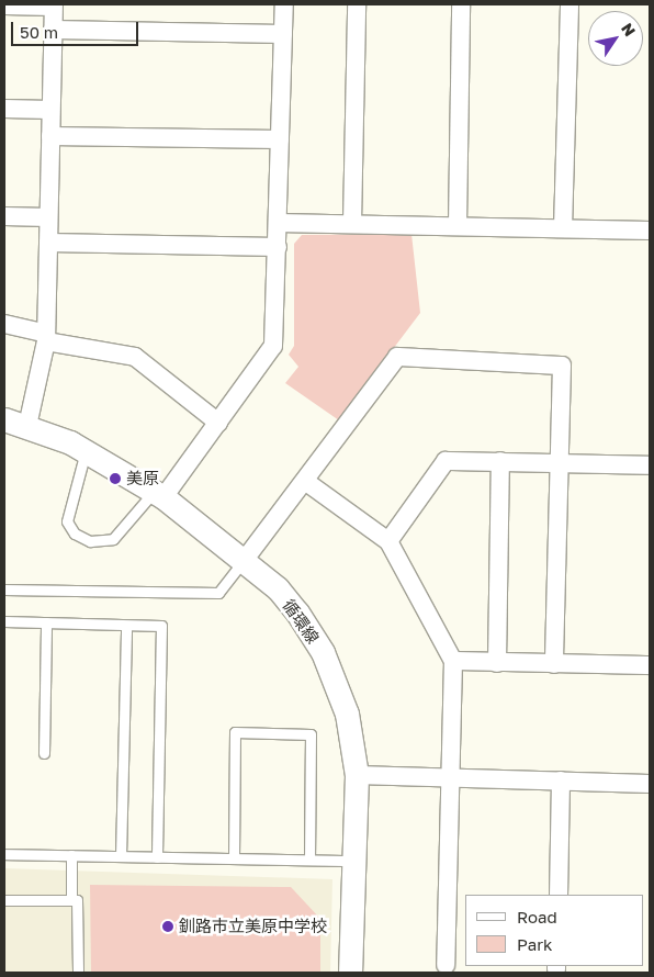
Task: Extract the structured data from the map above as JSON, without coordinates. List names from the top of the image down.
{
  "streets": {
    "street": ["循環線"]
  },
  "places": ["美原", "釧路市立美原中学校"],
  "legend": ["Road", "Park"],
  "scale_bar": "50 m",
  "north": "top right"
}
